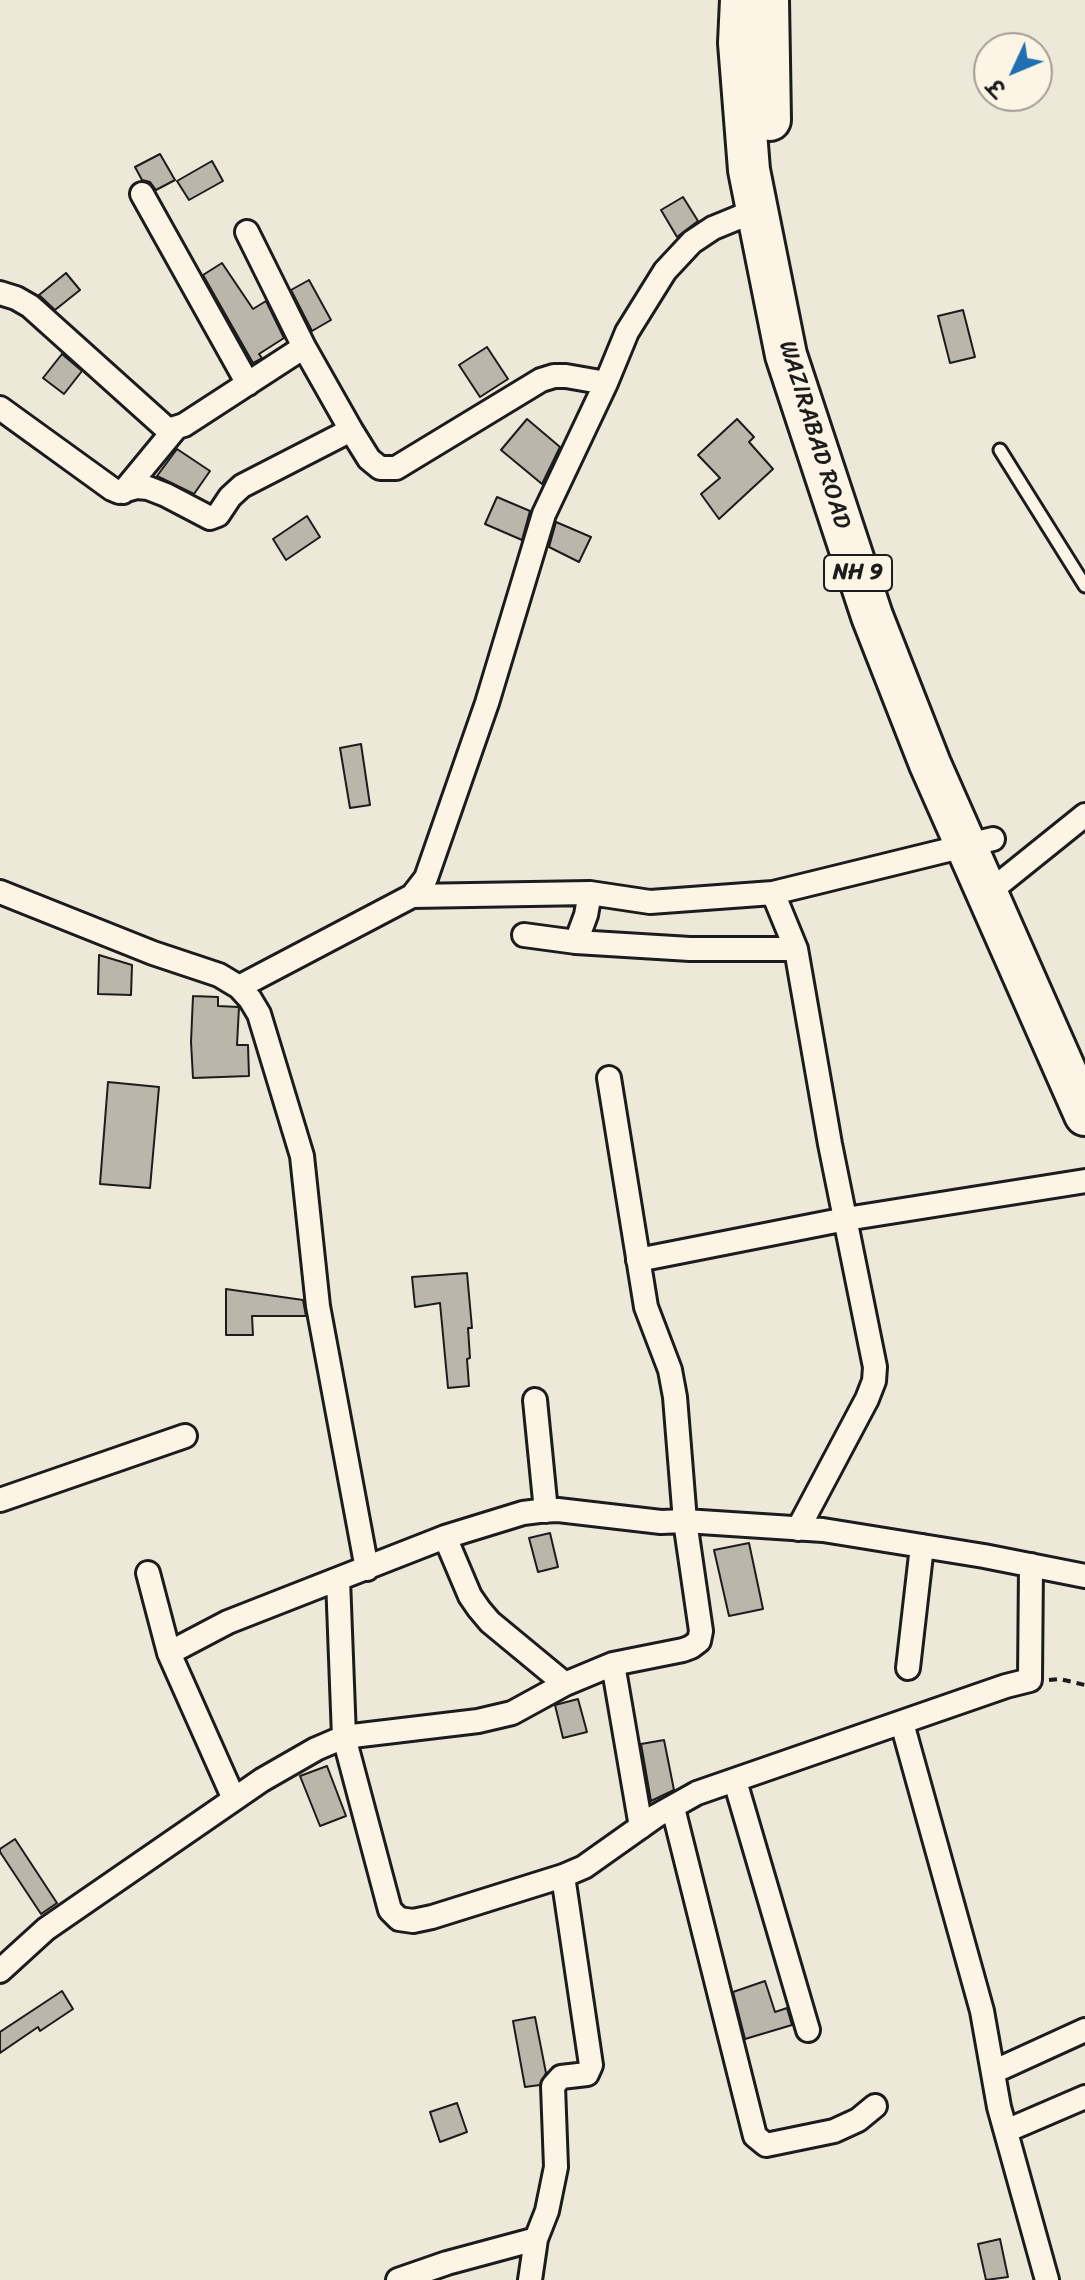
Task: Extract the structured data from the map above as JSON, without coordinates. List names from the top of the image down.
{
  "streets": {
    "highway": ["WAZIRABAD ROAD", "NH 9"]
  },
  "north": "bottom left"
}
